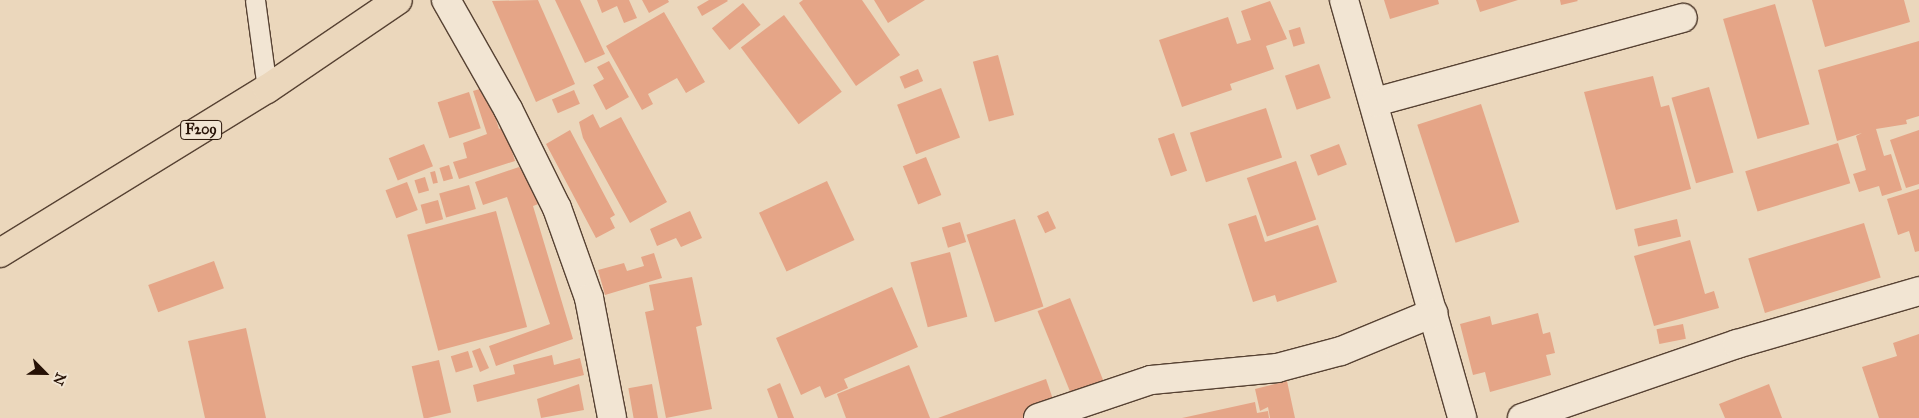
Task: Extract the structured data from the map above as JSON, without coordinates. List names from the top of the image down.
{
  "streets": {
    "main road": ["F209"]
  },
  "north": "bottom right"
}
